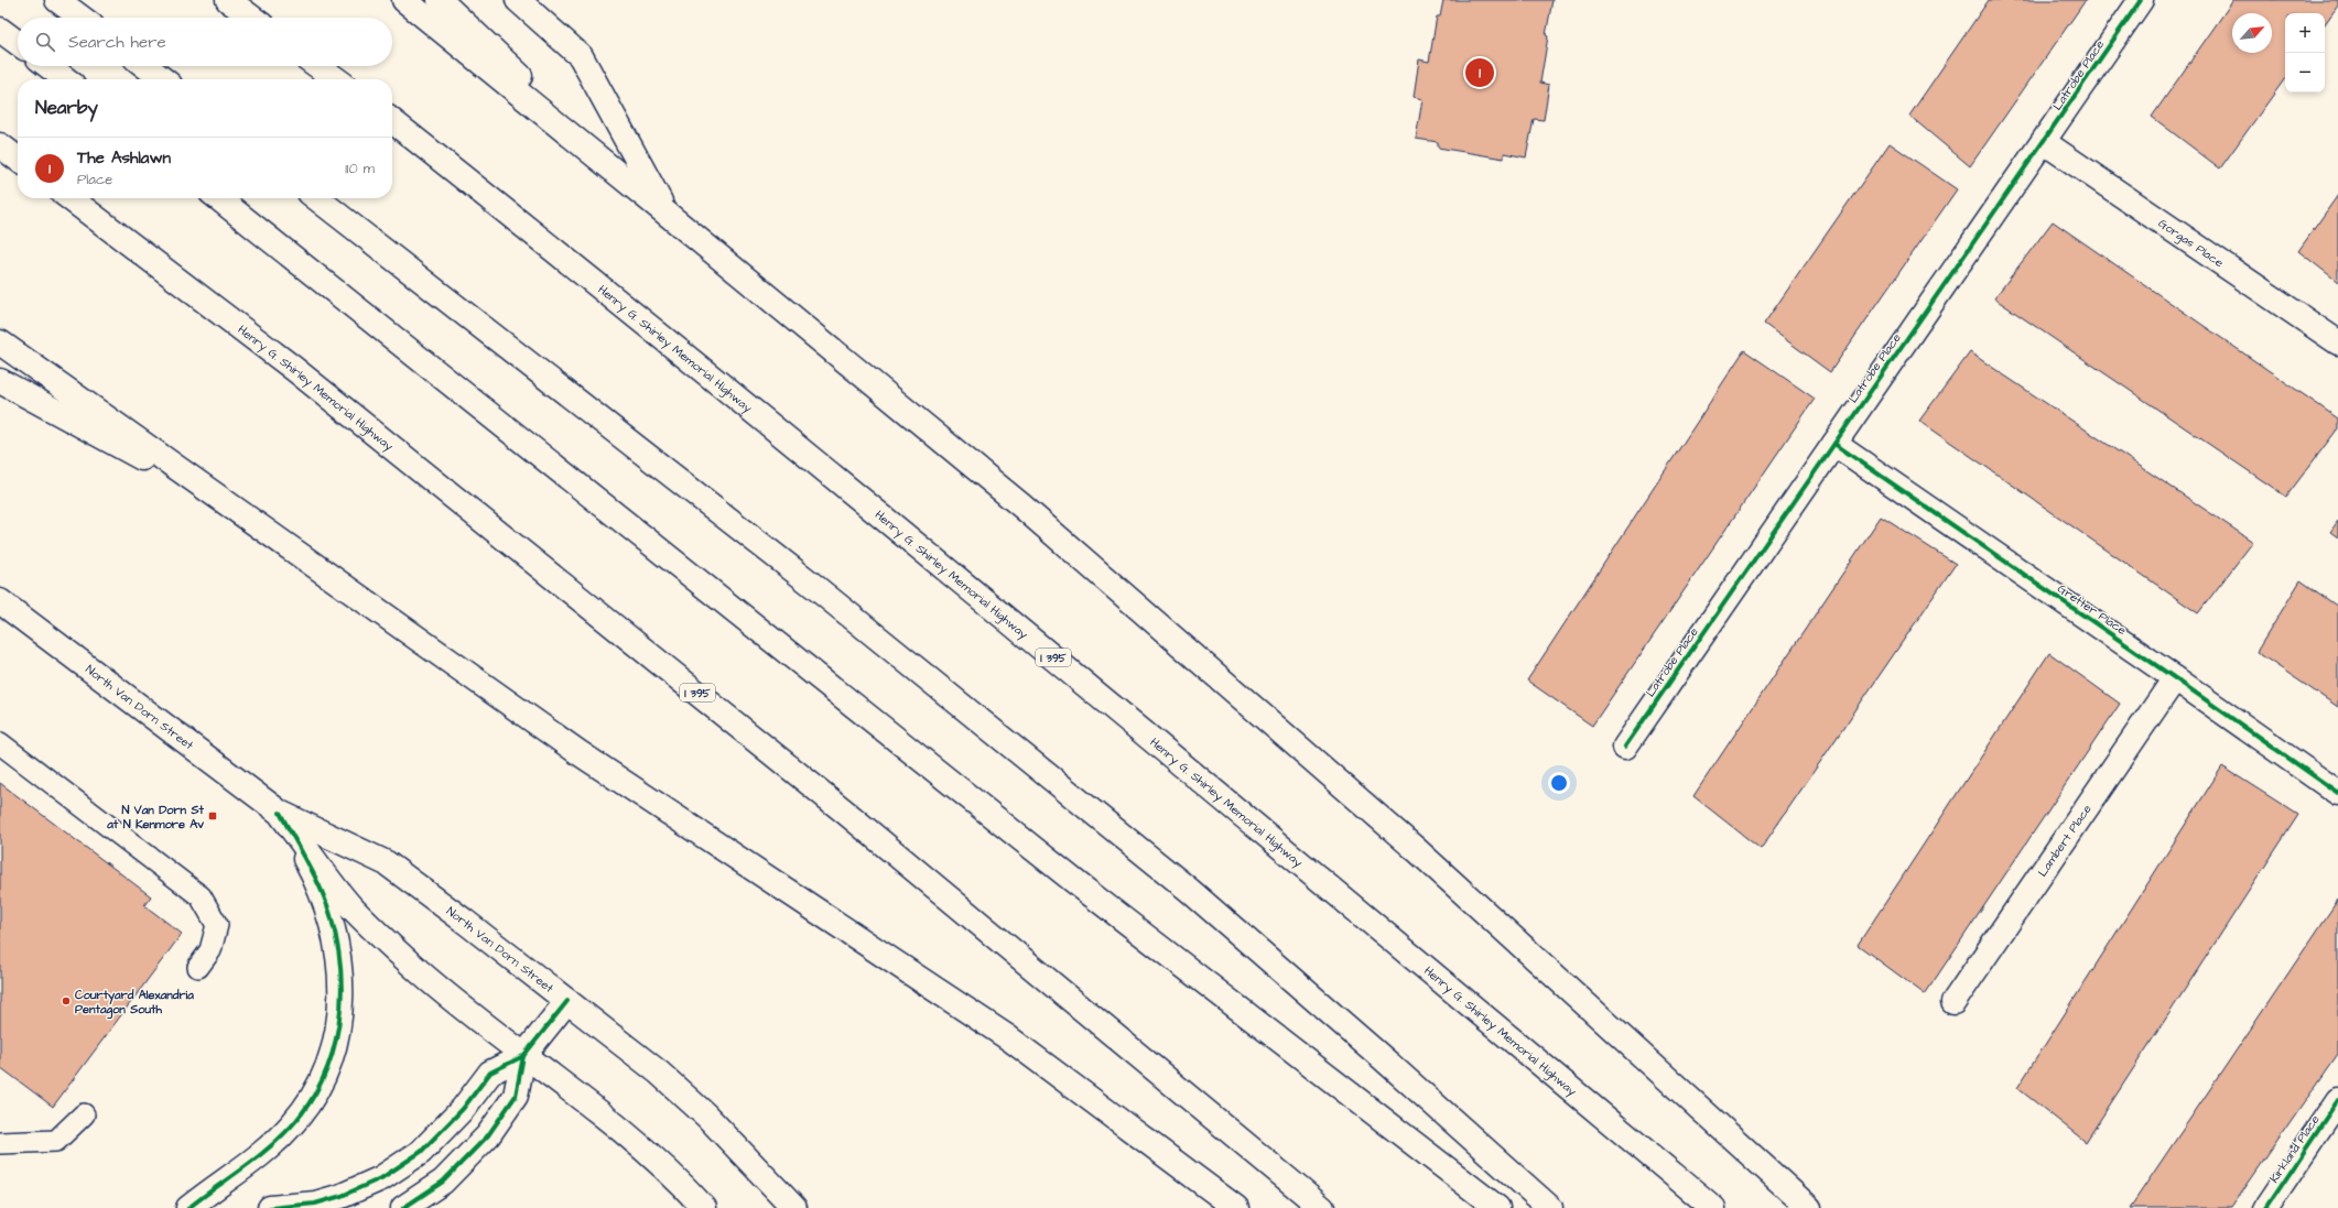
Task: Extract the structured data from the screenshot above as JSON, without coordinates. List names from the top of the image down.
{
  "streets": {
    "main road": [
      "Latrobe Place",
      "Gorgas Place",
      "Henry G. Shirley Memorial Highway",
      "Gretter Place",
      "I 395",
      "North Van Dorn Street",
      "Lambert Place",
      "Kirkland Place"
    ]
  },
  "crossings": [
    ["Latrobe Place", "Gorgas Place"],
    ["Latrobe Place", "Gretter Place"],
    ["Gretter Place", "Lambert Place"]
  ],
  "places": {
    "transit": ["N Van Dorn St at N Kenmore Av"],
    "other": ["Courtyard Alexandria Pentagon South"]
  },
  "north": "top right",
  "page": {
    "map_buttons": ["+", "−"],
    "search": "Search here",
    "pins": "1",
    "heading": "Nearby",
    "list": [
      {
        "mark": "1",
        "name": "The Ashlawn",
        "note": "Place",
        "value": "110 m"
      }
    ]
  }
}
